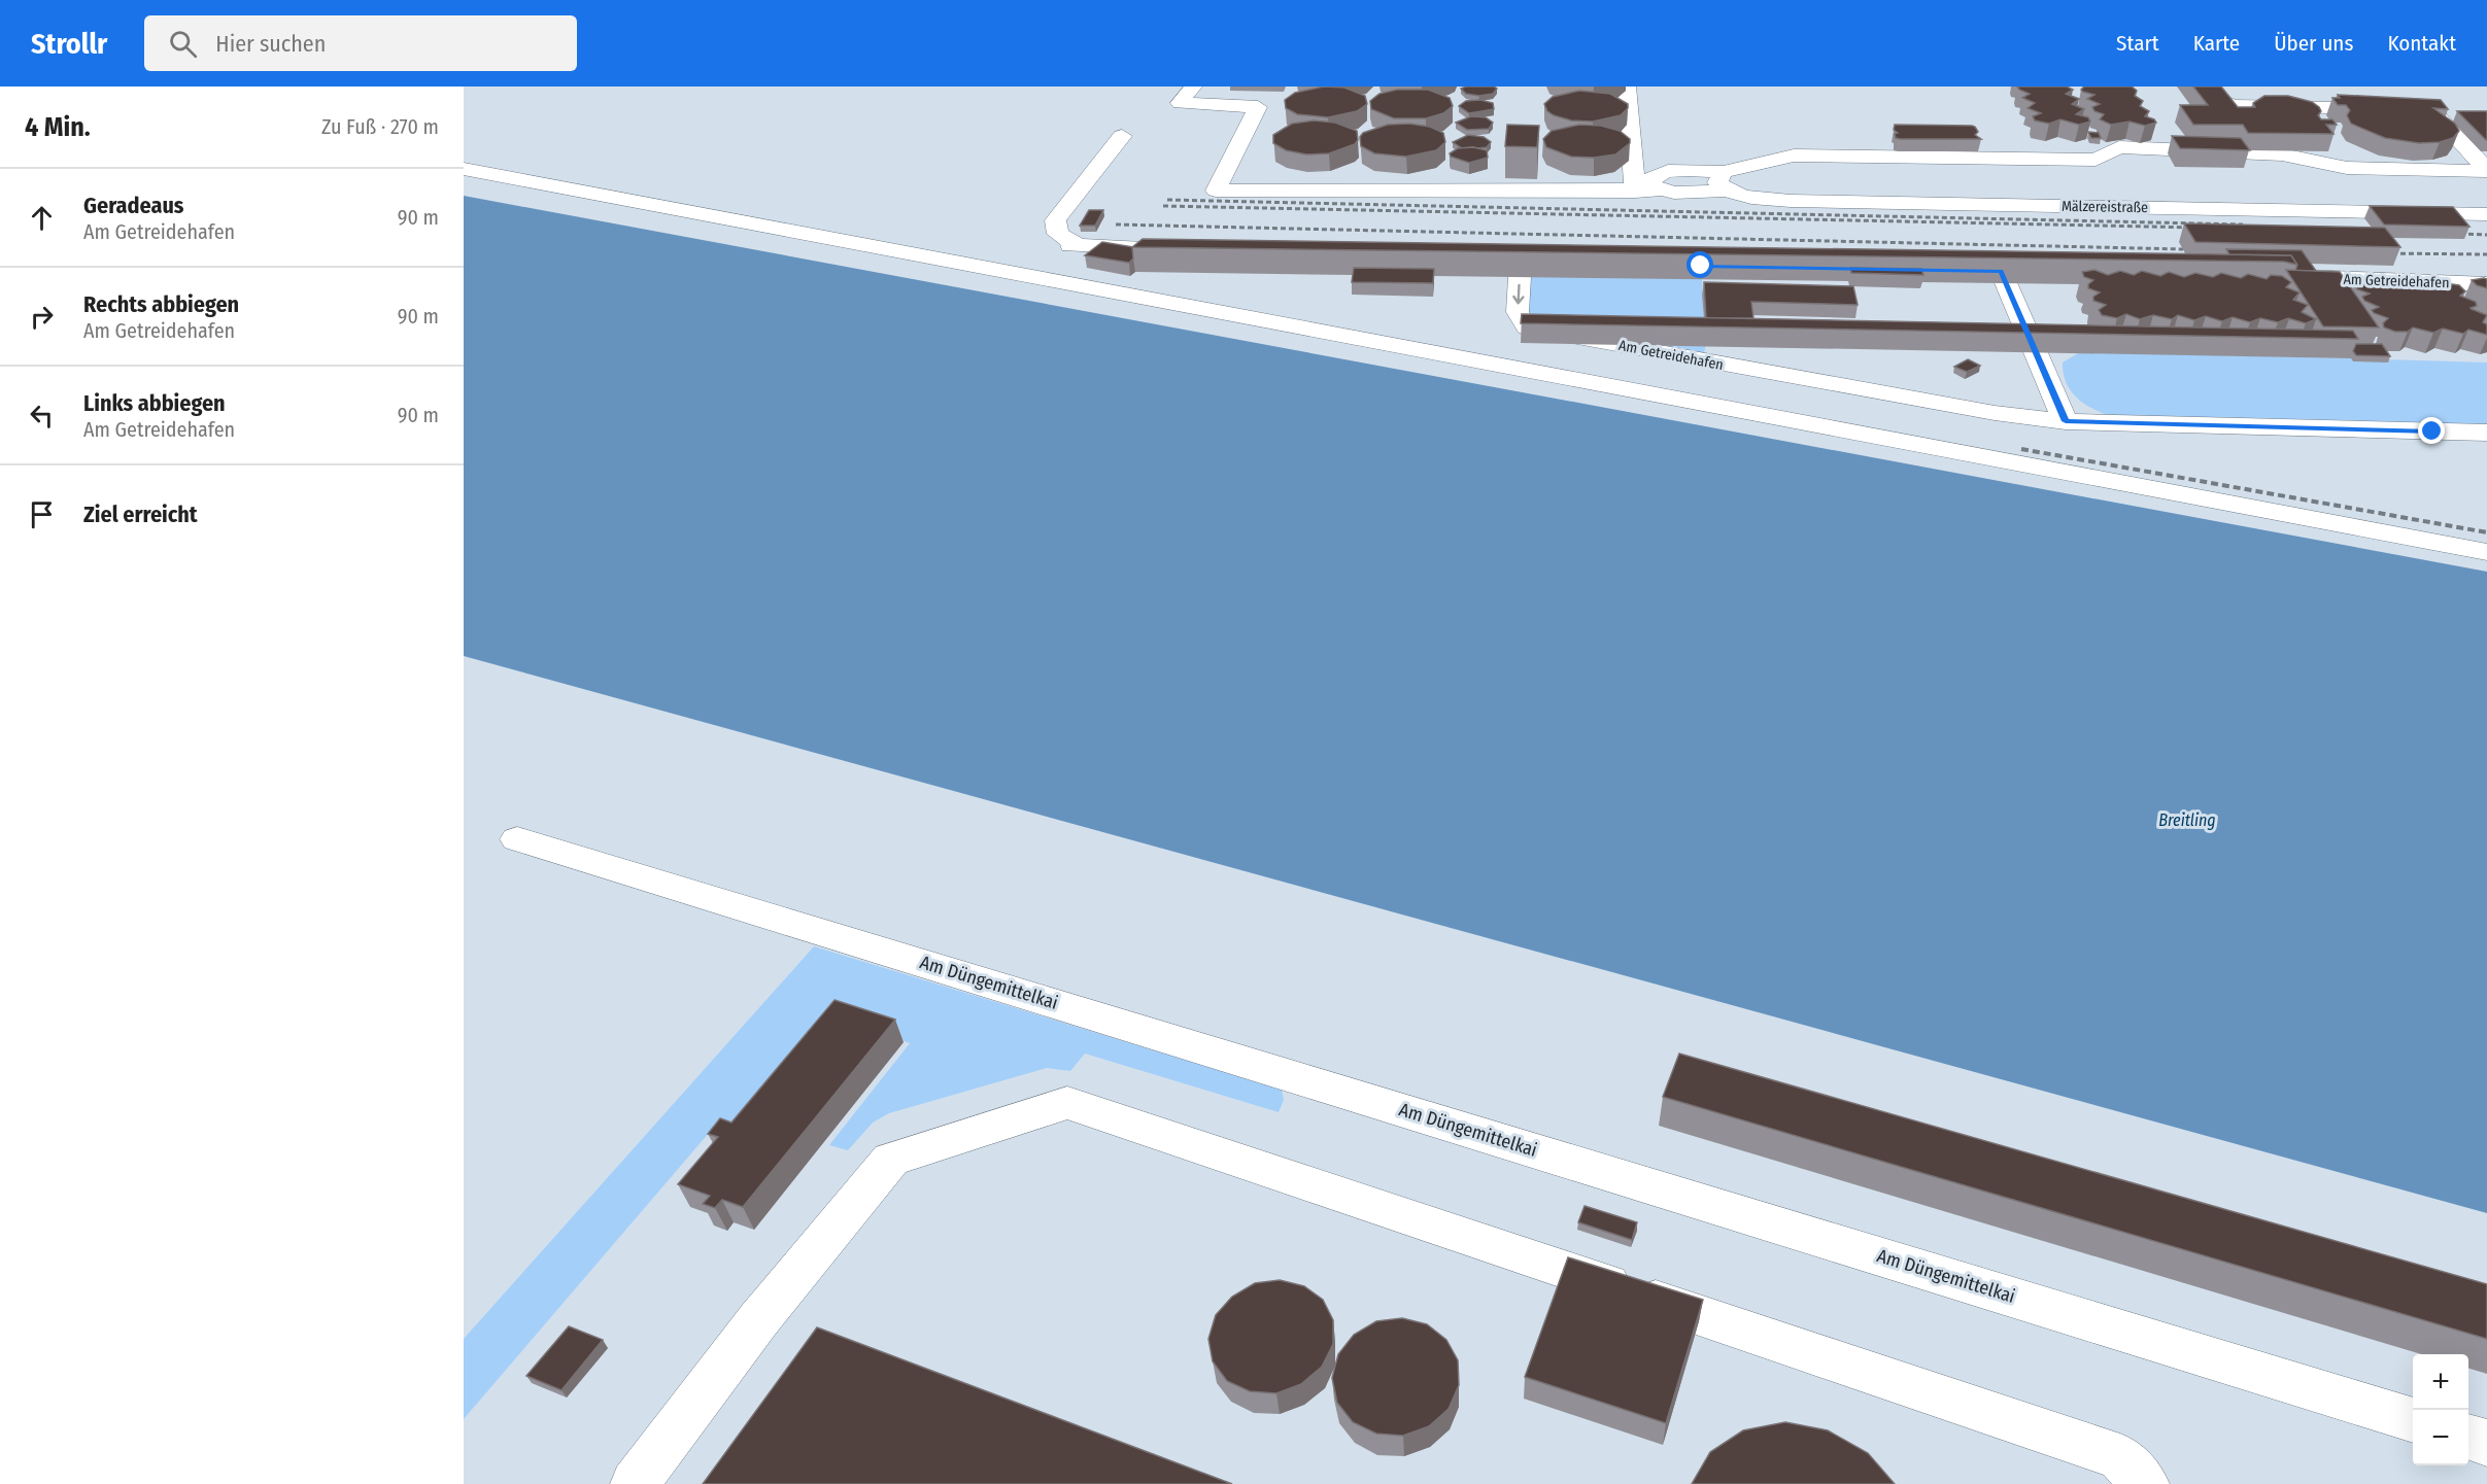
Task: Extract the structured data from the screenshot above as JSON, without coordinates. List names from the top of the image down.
{
  "streets": {
    "street": ["Mälzereistraße", "Am Getreidehafen", "Am Düngemittelkai"]
  },
  "water": ["Breitling"],
  "page": {
    "header": "Strollr",
    "search": "Hier suchen",
    "nav": [
      "Start",
      "Karte",
      "Über uns",
      "Kontakt"
    ],
    "heading": ["4 Min.", "Zu Fuß · 270 m"],
    "list": [
      ["Geradeaus", "Am Getreidehafen", "90 m"],
      ["Rechts abbiegen", "Am Getreidehafen", "90 m"],
      ["Links abbiegen", "Am Getreidehafen", "90 m"],
      "Ziel erreicht"
    ],
    "map_buttons": ["+", "−"]
  }
}
